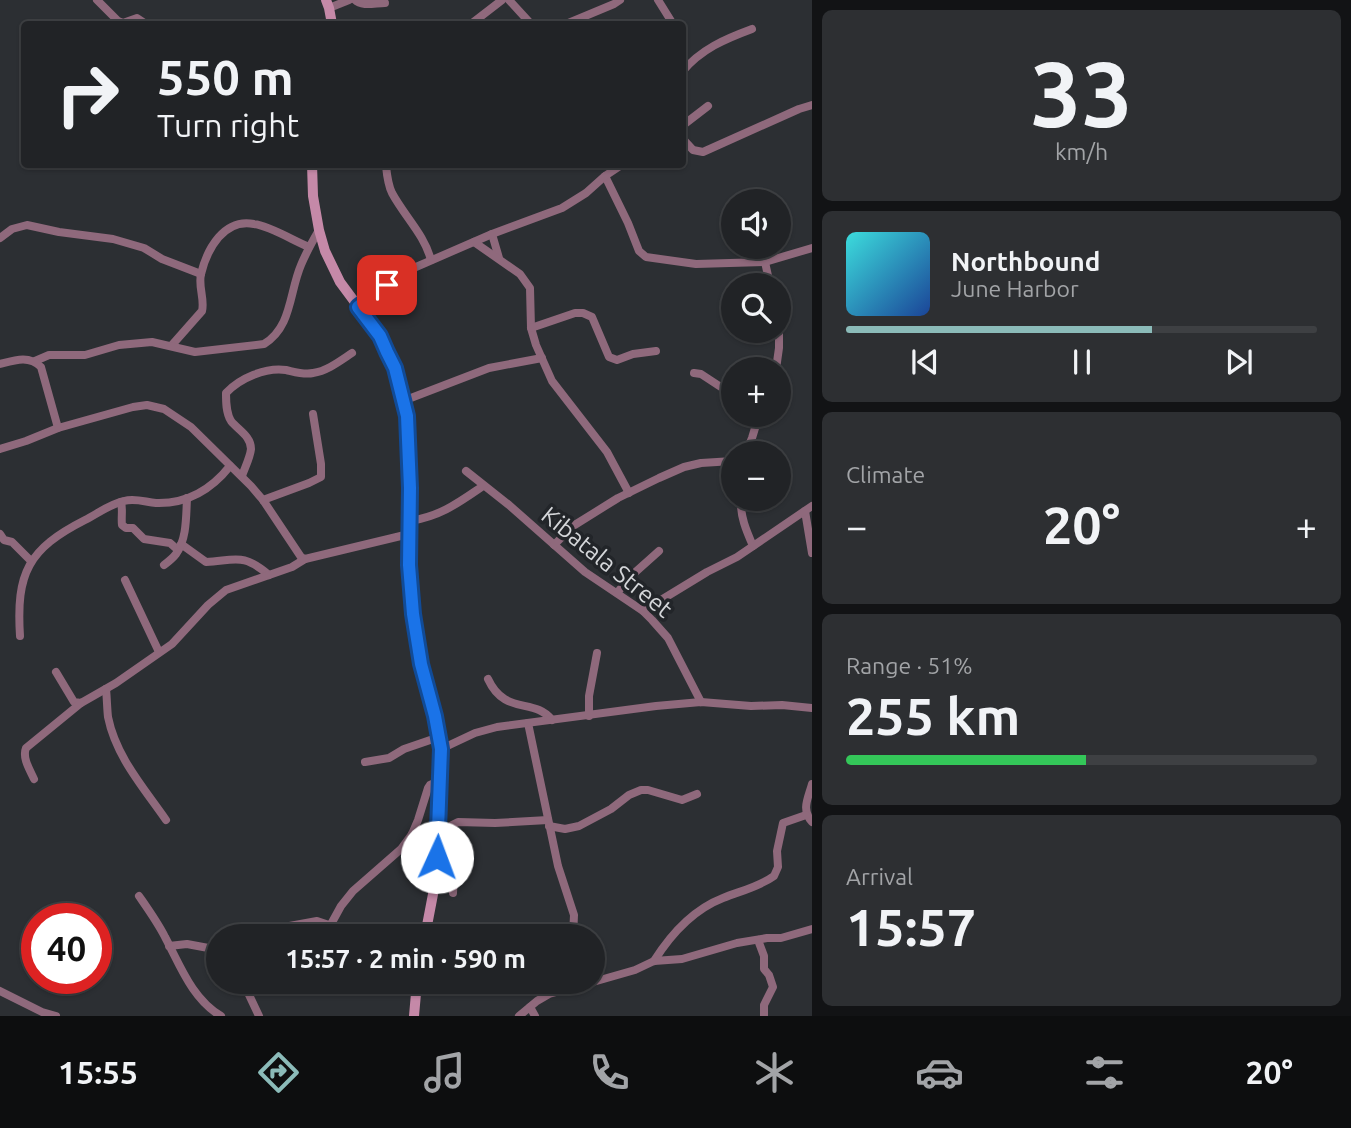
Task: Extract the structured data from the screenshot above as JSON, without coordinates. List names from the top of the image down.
{
  "streets": {
    "street": ["Kibatala Street"]
  },
  "page": {
    "tile": [
      ["33", "km/h"],
      "Climate",
      ["Range · 51%", "255 km"],
      ["Arrival", "15:57"]
    ],
    "turn": ["550 m", "Turn right"],
    "map_buttons": ["+", "−"],
    "song": ["Northbound", "June Harbor"],
    "heat": ["−", "20°", "+"],
    "limit": "40",
    "trip": "15:57 · 2 min · 590 m",
    "tabs": ["15:55", "20°"]
  }
}
